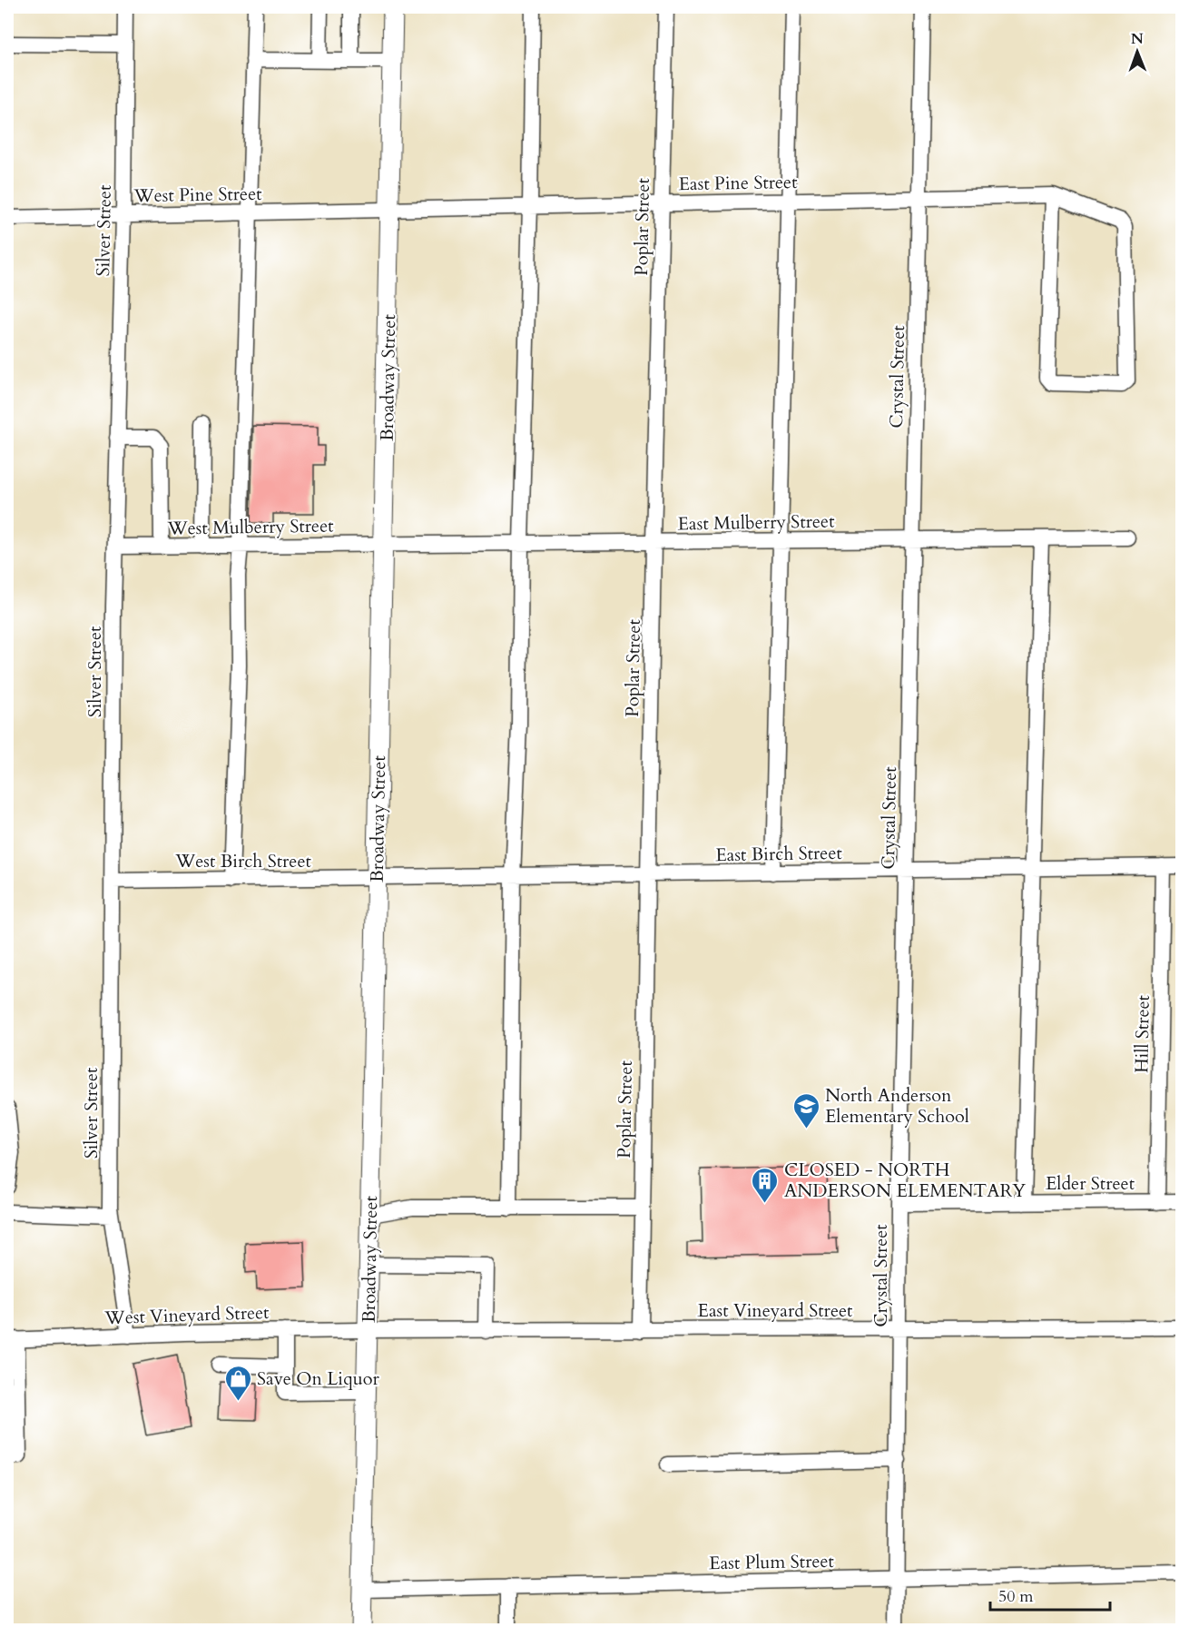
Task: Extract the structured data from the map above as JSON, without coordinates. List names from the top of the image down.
{
  "streets": {
    "main road": ["Broadway Street"],
    "street": [
      "East Pine Street",
      "West Pine Street",
      "Poplar Street",
      "Silver Street",
      "Crystal Street",
      "East Mulberry Street",
      "West Mulberry Street",
      "East Birch Street",
      "West Birch Street",
      "Hill Street",
      "Elder Street",
      "East Vineyard Street",
      "West Vineyard Street",
      "East Plum Street"
    ]
  },
  "crossings": [
    ["East Pine Street", "West Pine Street"],
    ["East Pine Street", "Poplar Street"],
    ["East Pine Street", "Crystal Street"],
    ["East Pine Street", "Broadway Street"],
    ["West Pine Street", "Silver Street"],
    ["West Pine Street", "Broadway Street"],
    ["Poplar Street", "East Mulberry Street"],
    ["Poplar Street", "East Birch Street"],
    ["Poplar Street", "East Vineyard Street"],
    ["Silver Street", "West Mulberry Street"],
    ["Silver Street", "West Birch Street"],
    ["Silver Street", "West Vineyard Street"],
    ["Crystal Street", "East Mulberry Street"],
    ["Crystal Street", "East Birch Street"],
    ["Crystal Street", "Elder Street"],
    ["Crystal Street", "East Vineyard Street"],
    ["Crystal Street", "East Plum Street"],
    ["Broadway Street", "East Mulberry Street"],
    ["Broadway Street", "West Mulberry Street"],
    ["Broadway Street", "East Birch Street"],
    ["Broadway Street", "West Birch Street"],
    ["Broadway Street", "East Vineyard Street"],
    ["Broadway Street", "West Vineyard Street"],
    ["Broadway Street", "East Plum Street"],
    ["East Mulberry Street", "West Mulberry Street"],
    ["East Birch Street", "West Birch Street"],
    ["East Birch Street", "Hill Street"],
    ["Hill Street", "Elder Street"],
    ["East Vineyard Street", "West Vineyard Street"]
  ],
  "places": {
    "school or university": ["North Anderson Elementary School"],
    "building": ["CLOSED - NORTH ANDERSON ELEMENTARY"],
    "shop": ["Save On Liquor"]
  },
  "scale_bar": "50 m",
  "north": "top"
}
